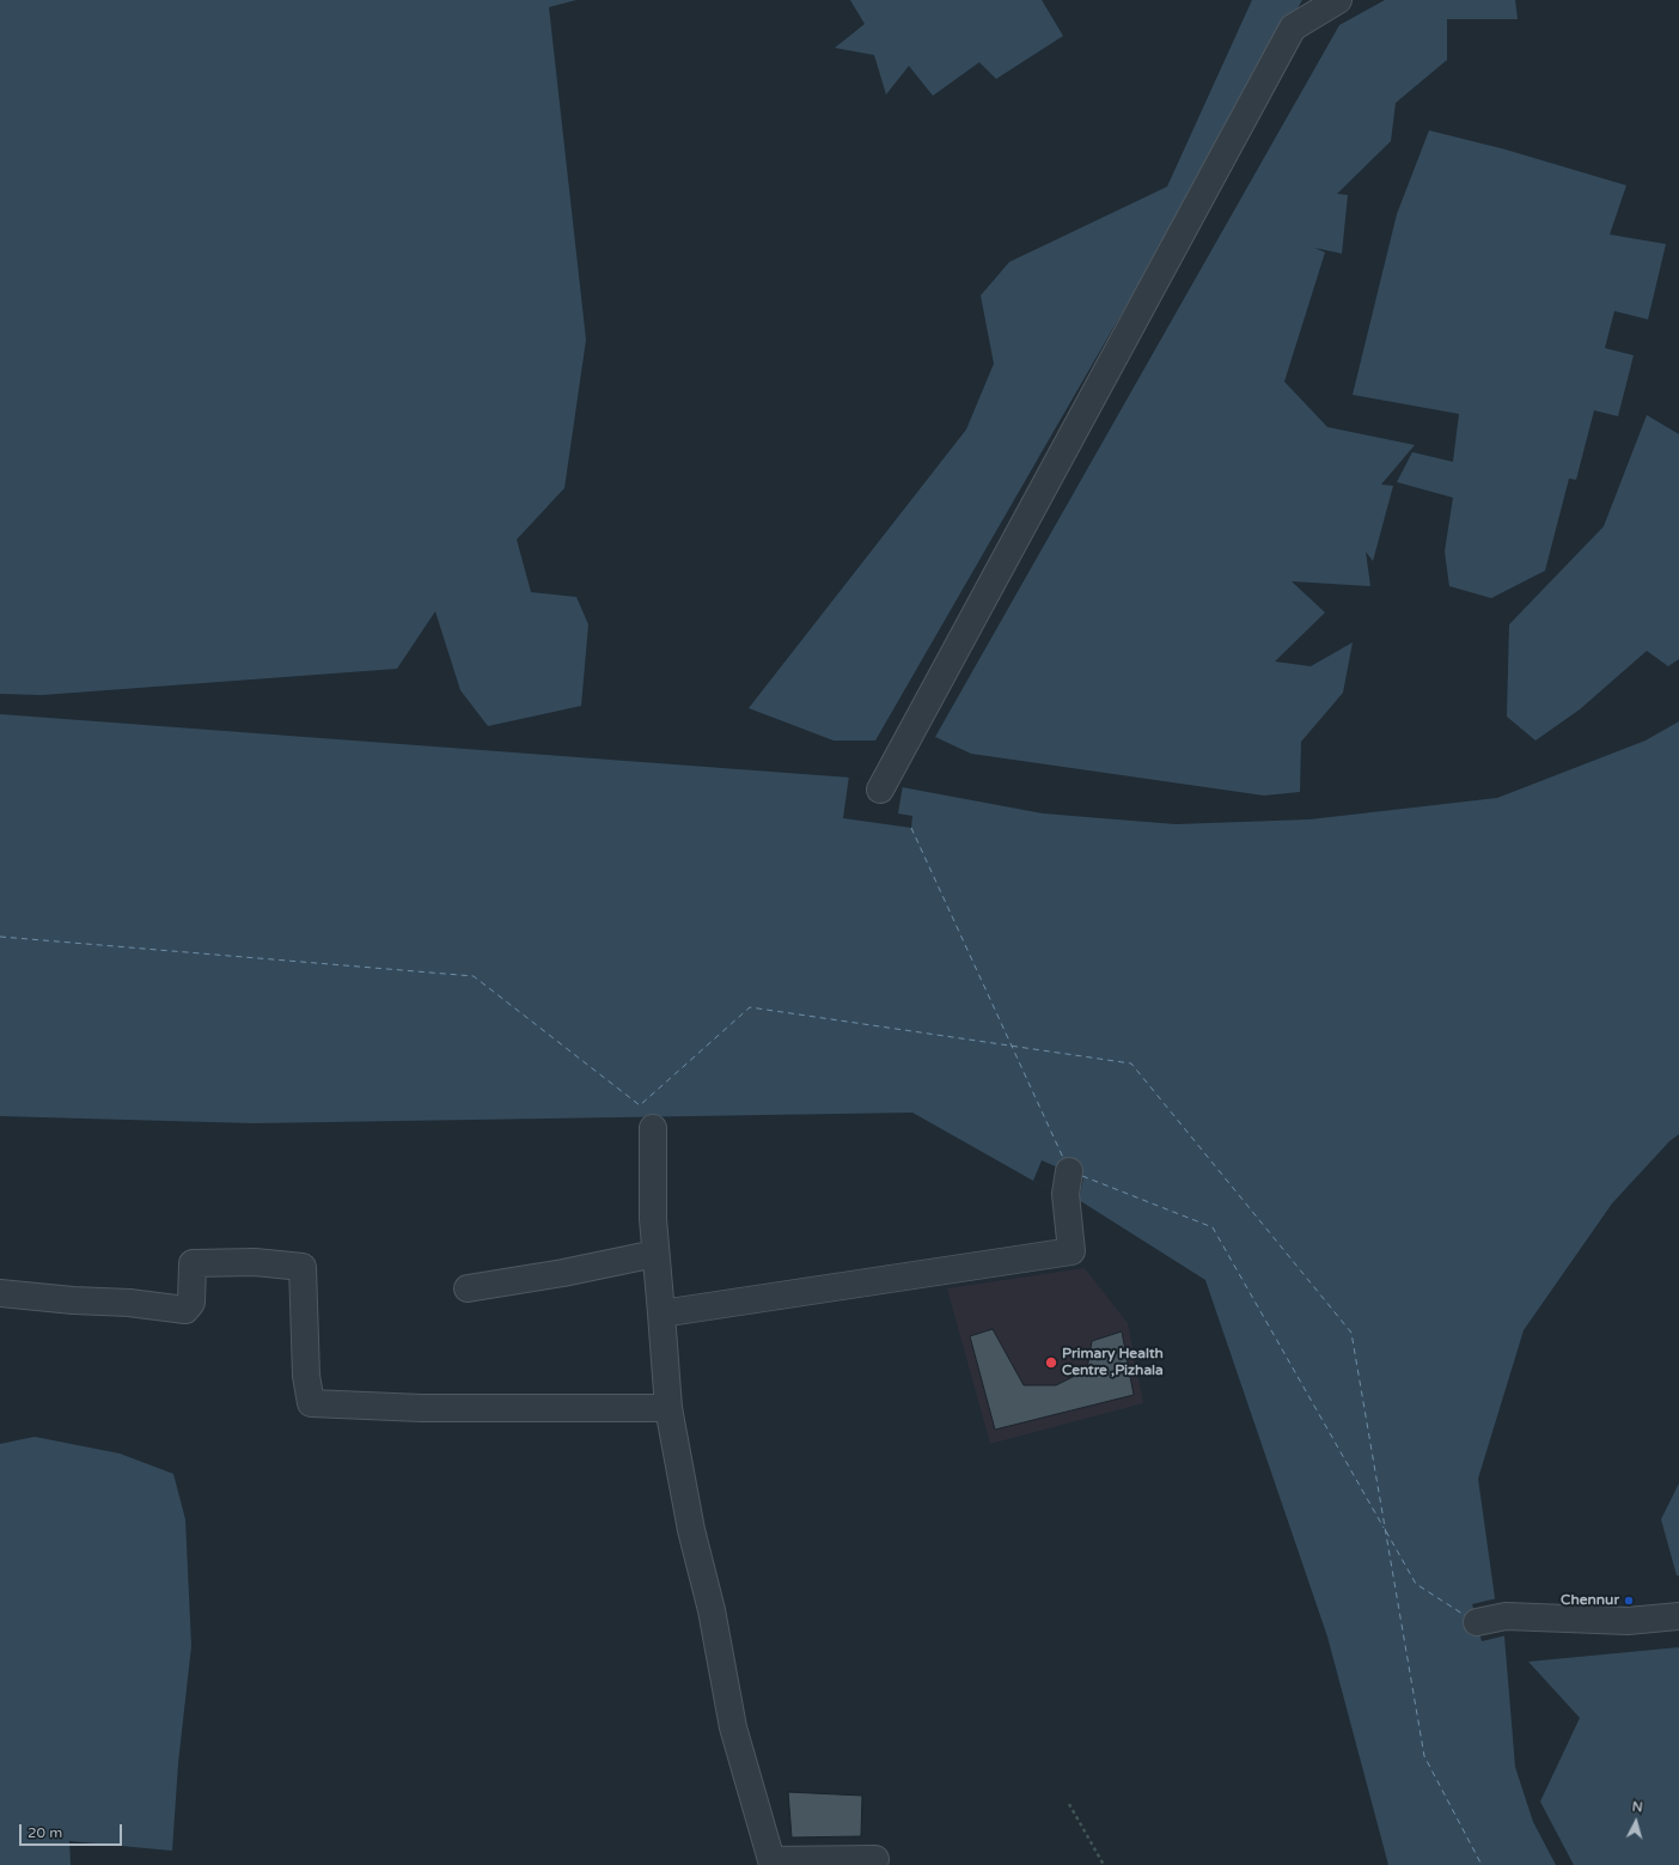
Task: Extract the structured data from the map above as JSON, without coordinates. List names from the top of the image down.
{
  "places": ["Primary Health Centre ,Pizhala", "Chennur"],
  "scale_bar": "20 m",
  "north": "top"
}
